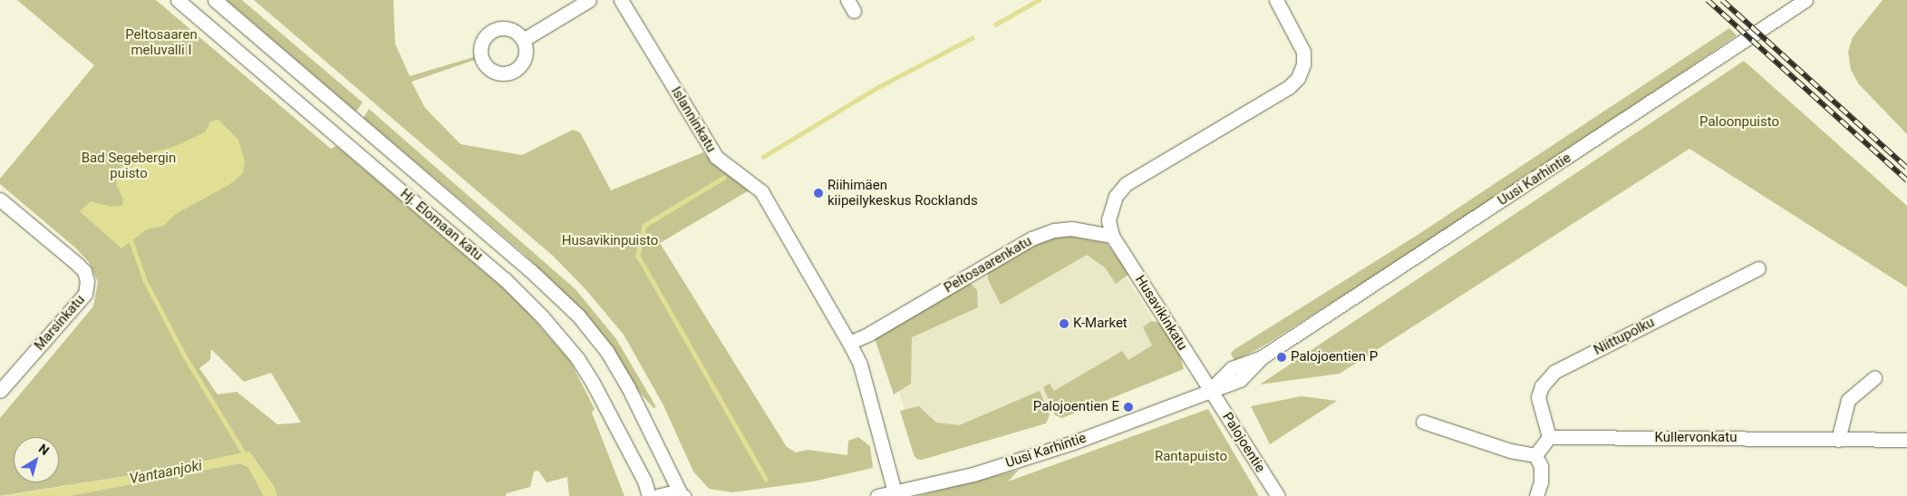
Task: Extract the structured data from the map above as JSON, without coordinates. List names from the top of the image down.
{
  "streets": {
    "street": [
      "Islanninkatu",
      "Uusi Karhintie",
      "Hj. Elomaan katu",
      "Peltosaarenkatu",
      "Husavikinkatu",
      "Marsinkatu",
      "Niittupolku",
      "Kullervonkatu",
      "Palojoentie"
    ]
  },
  "crossings": [
    ["Islanninkatu", "Peltosaarenkatu"],
    ["Uusi Karhintie", "Husavikinkatu"],
    ["Uusi Karhintie", "Palojoentie"],
    ["Peltosaarenkatu", "Husavikinkatu"],
    ["Husavikinkatu", "Palojoentie"],
    ["Niittupolku", "Kullervonkatu"]
  ],
  "water": ["Vantaanjoki"],
  "parks": [
    "Peltosaaren meluvalli I",
    "Paloonpuisto",
    "Bad Segebergin puisto",
    "Husavikinpuisto",
    "Rantapuisto"
  ],
  "places": [
    "Riihimäen kiipeilykeskus Rocklands",
    "K-Market",
    "Palojoentien P",
    "Palojoentien E"
  ],
  "north": "top right"
}
